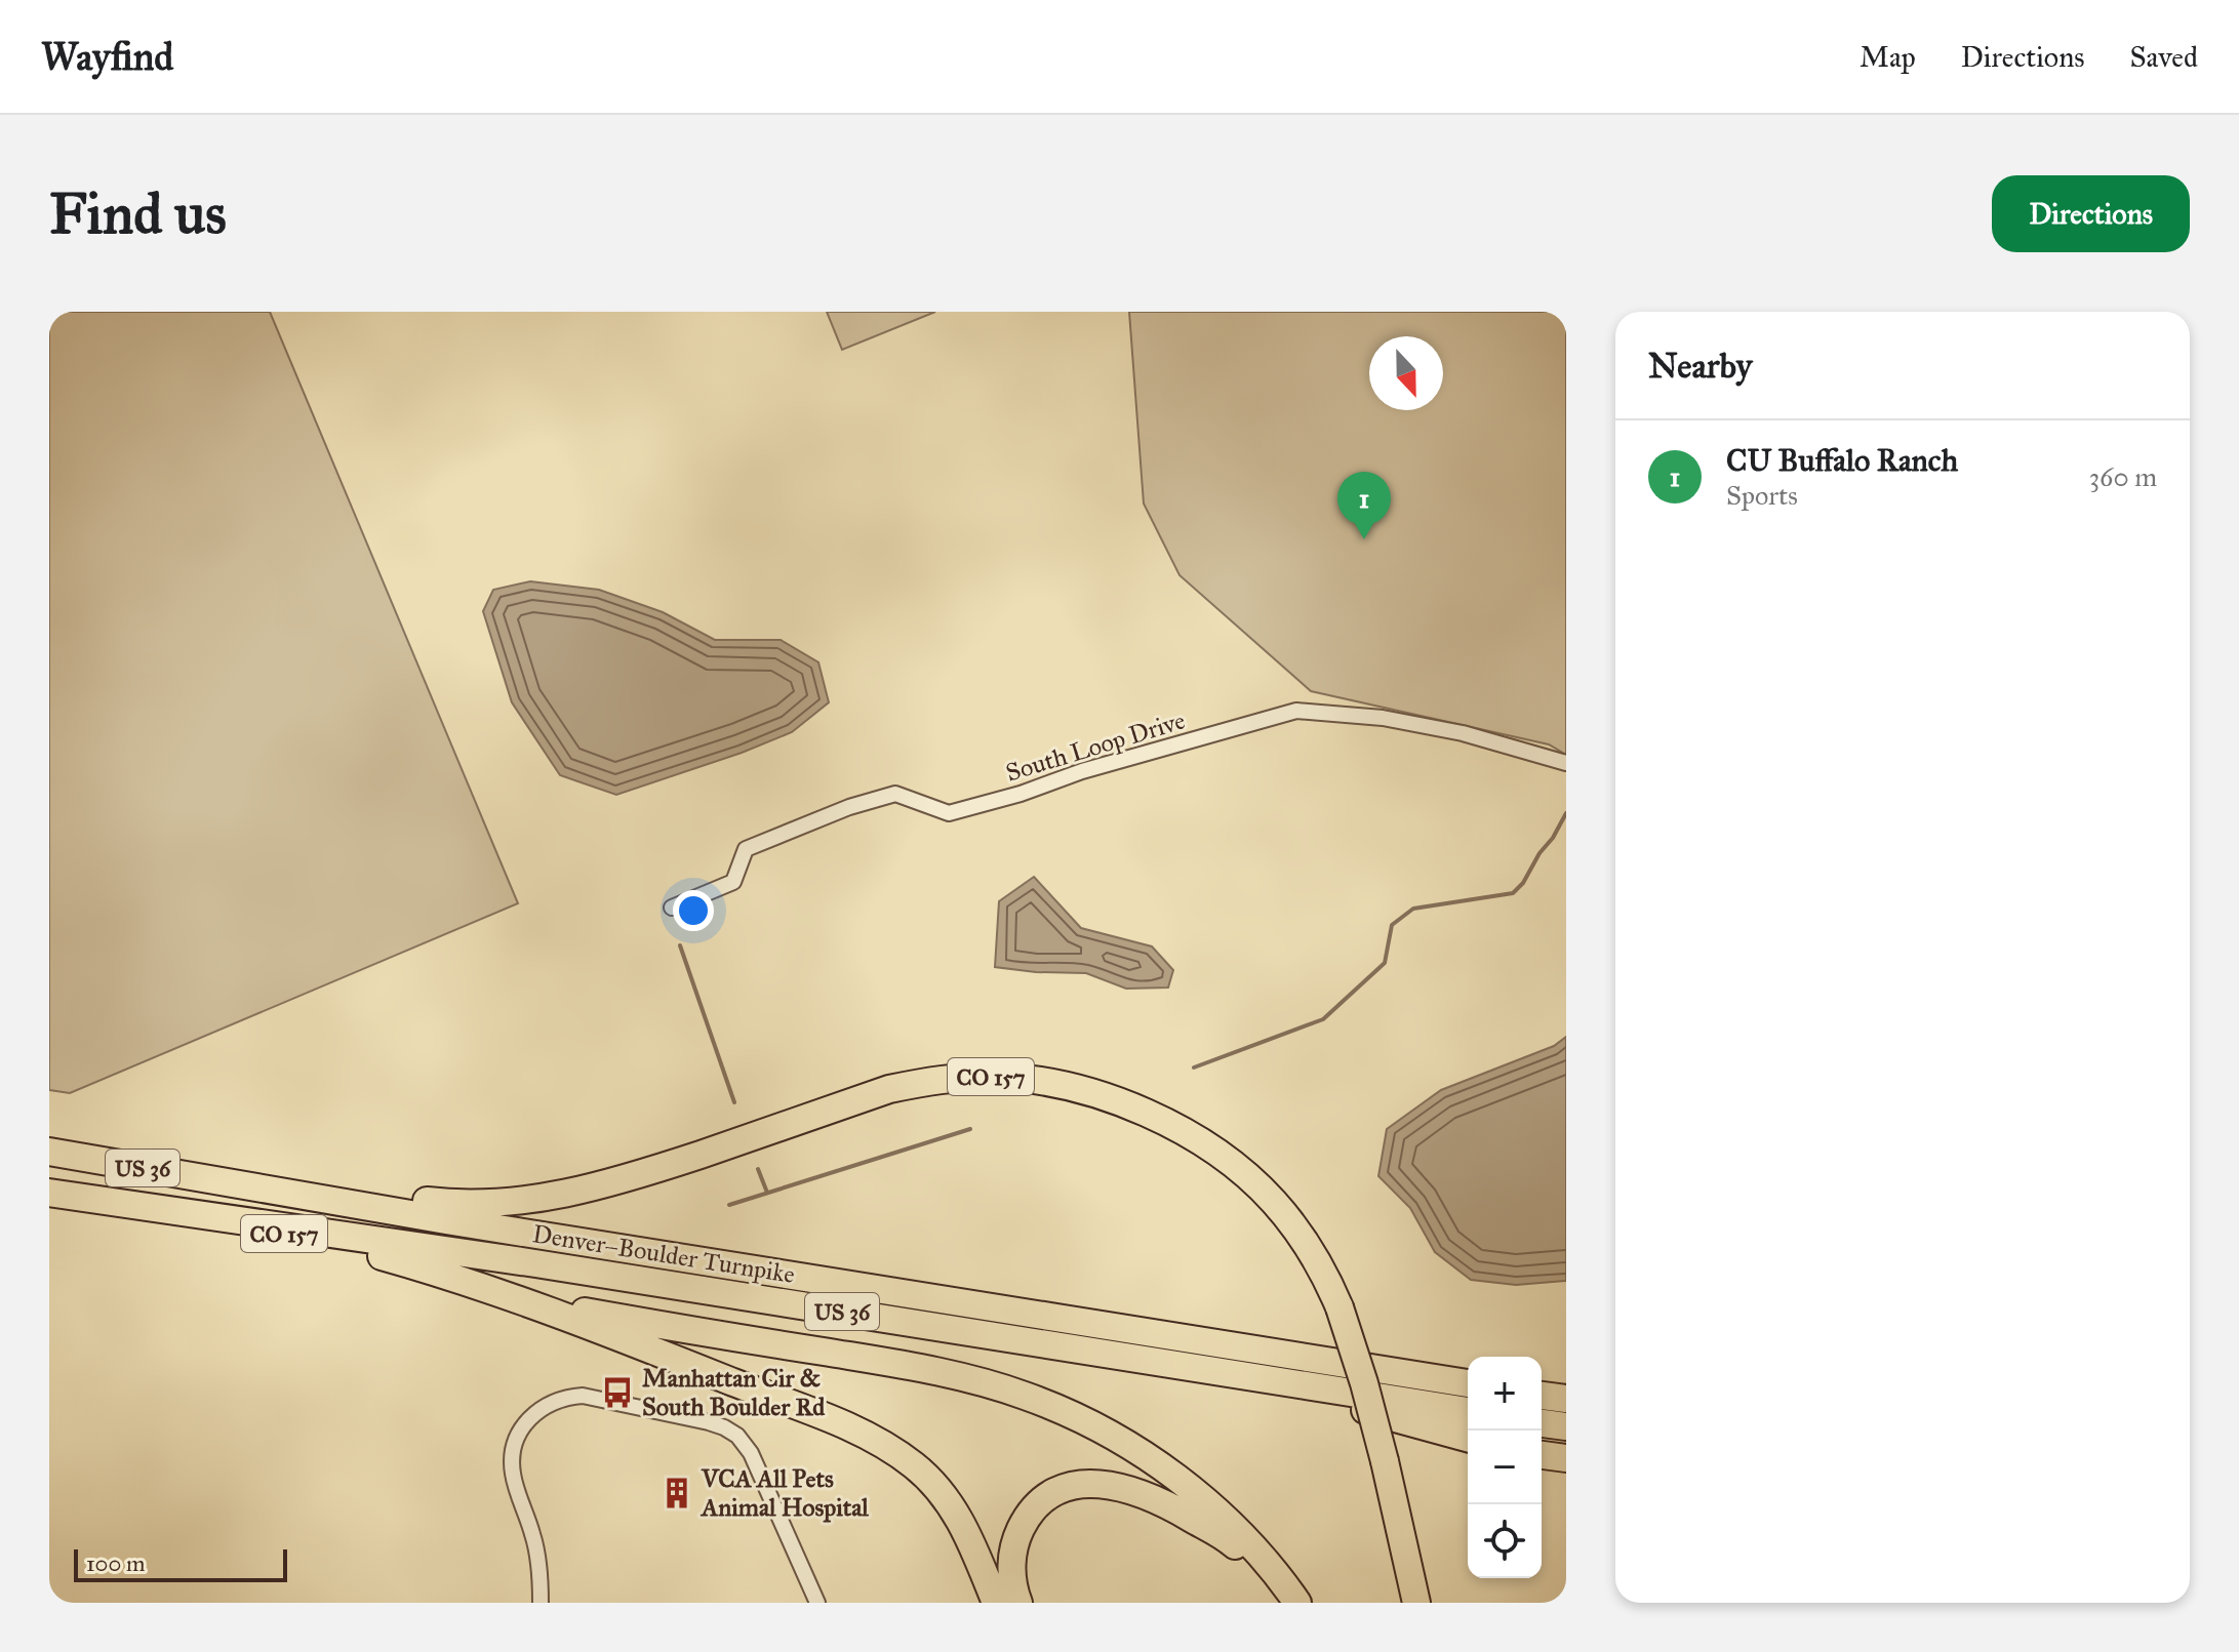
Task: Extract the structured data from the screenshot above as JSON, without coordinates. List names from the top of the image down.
{
  "streets": {
    "highway": ["CO 157", "US 36", "Denver–Boulder Turnpike"],
    "street": ["South Loop Drive"]
  },
  "crossings": [
    ["CO 157", "Denver–Boulder Turnpike"]
  ],
  "places": {
    "bus stop": ["Manhattan Cir & South Boulder Rd"],
    "building": ["VCA All Pets Animal Hospital"]
  },
  "scale_bar": "100 m",
  "north": "bottom",
  "page": {
    "header": "Wayfind",
    "nav": ["Map", "Directions", "Saved"],
    "buttons": "Directions",
    "title": "Find us",
    "heading": "Nearby",
    "list": [
      {
        "mark": "1",
        "name": "CU Buffalo Ranch",
        "note": "Sports",
        "value": "360 m"
      }
    ],
    "pins": "1",
    "map_buttons": ["+", "−"],
    "scale": "100 m"
  }
}
